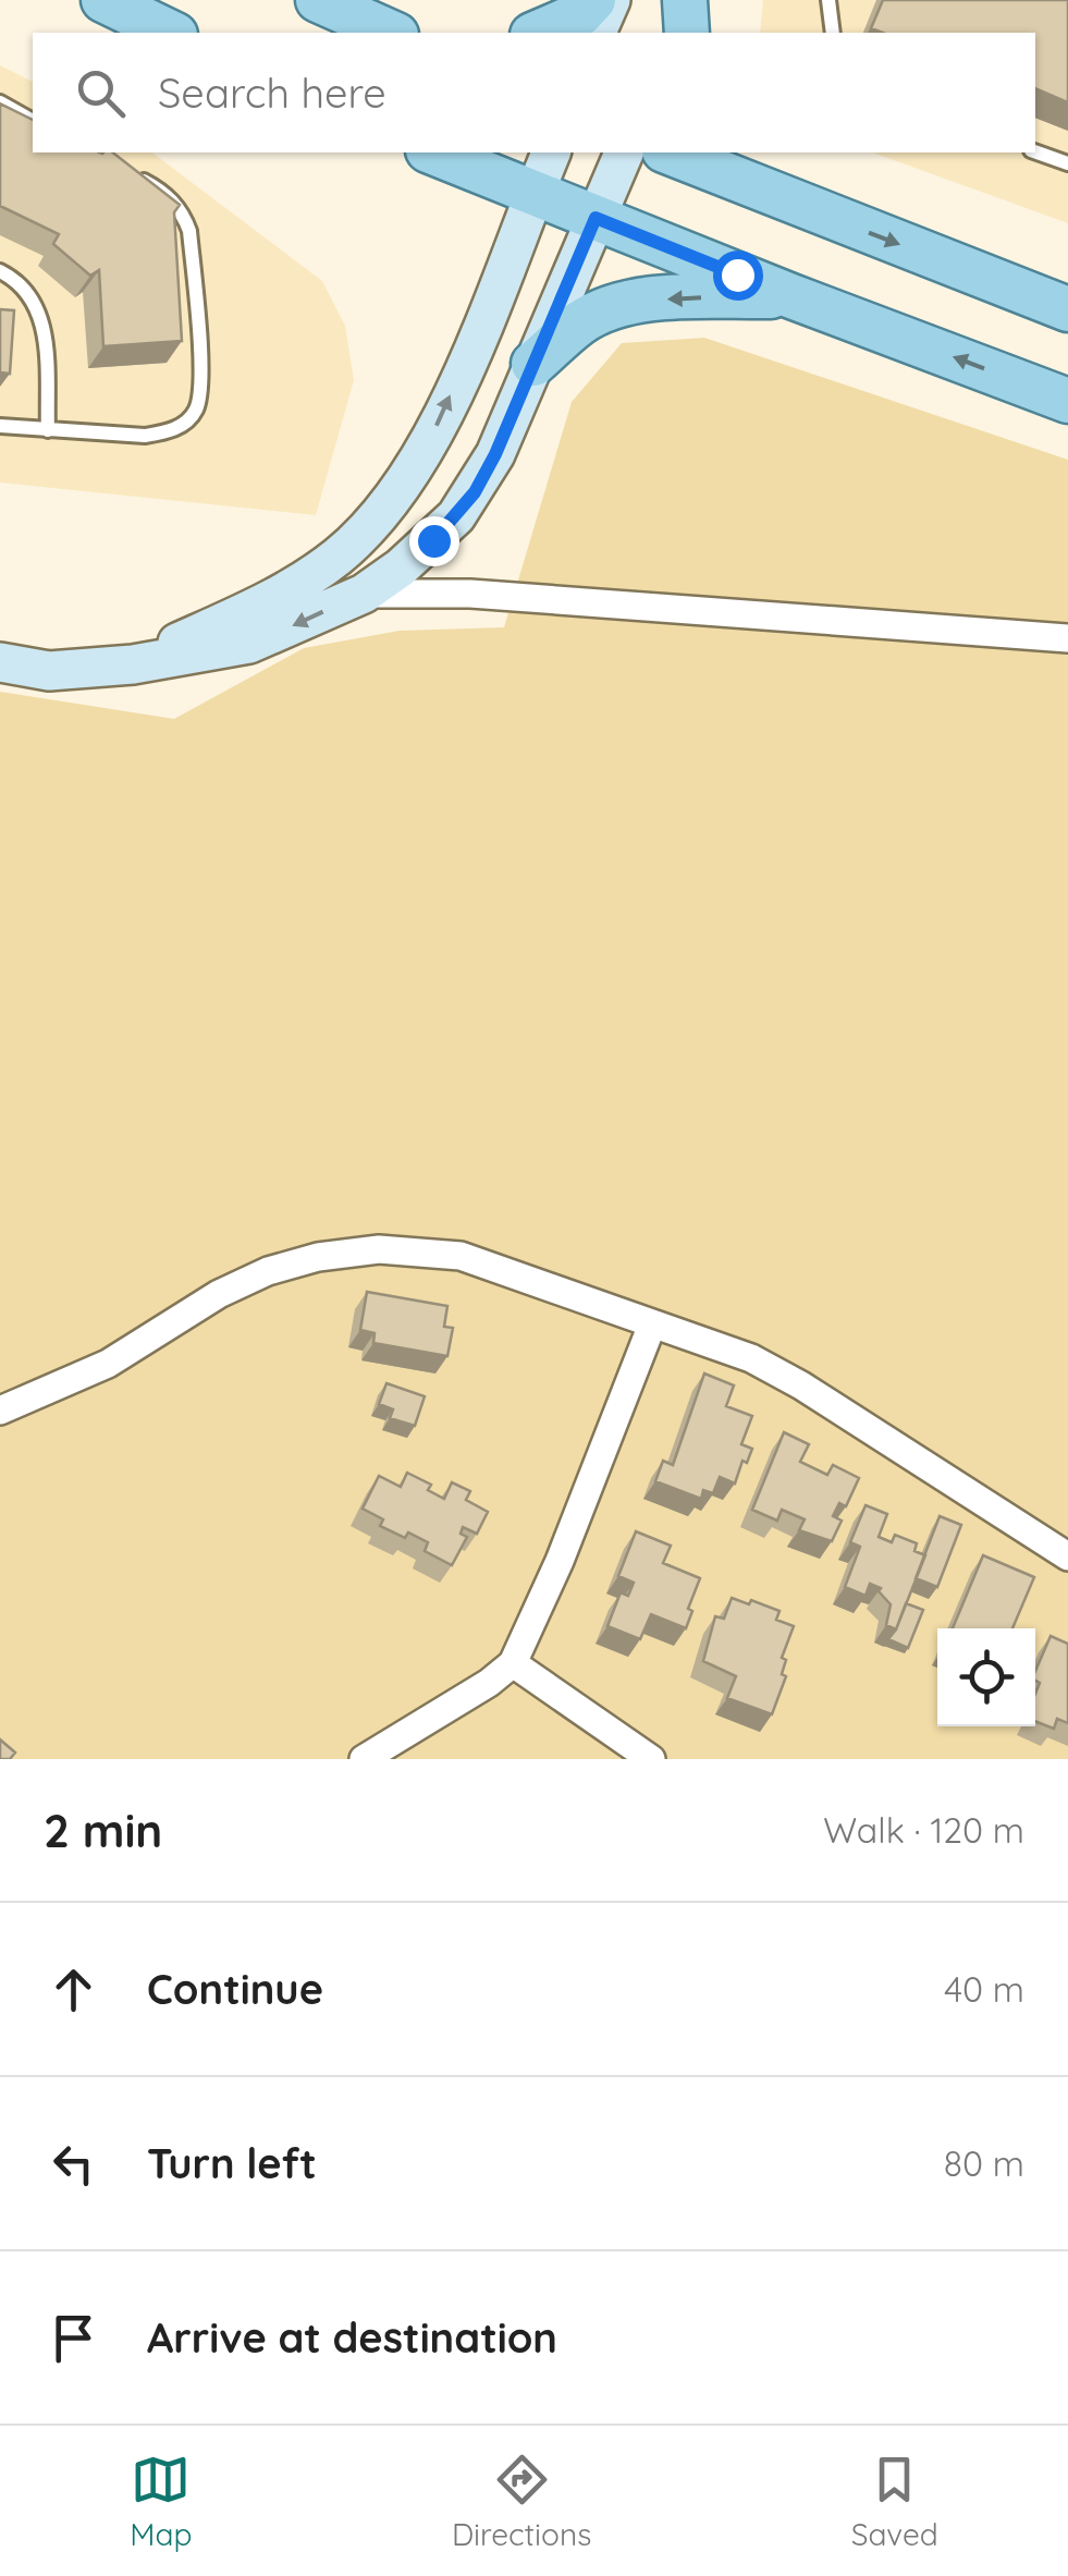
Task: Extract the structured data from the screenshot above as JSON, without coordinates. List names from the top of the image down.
{
  "page": {
    "search": "Search here",
    "heading": ["2 min", "Walk · 120 m"],
    "list": [
      ["Continue", "40 m"],
      ["Turn left", "80 m"],
      "Arrive at destination"
    ],
    "nav": ["Map", "Directions", "Saved"]
  }
}
